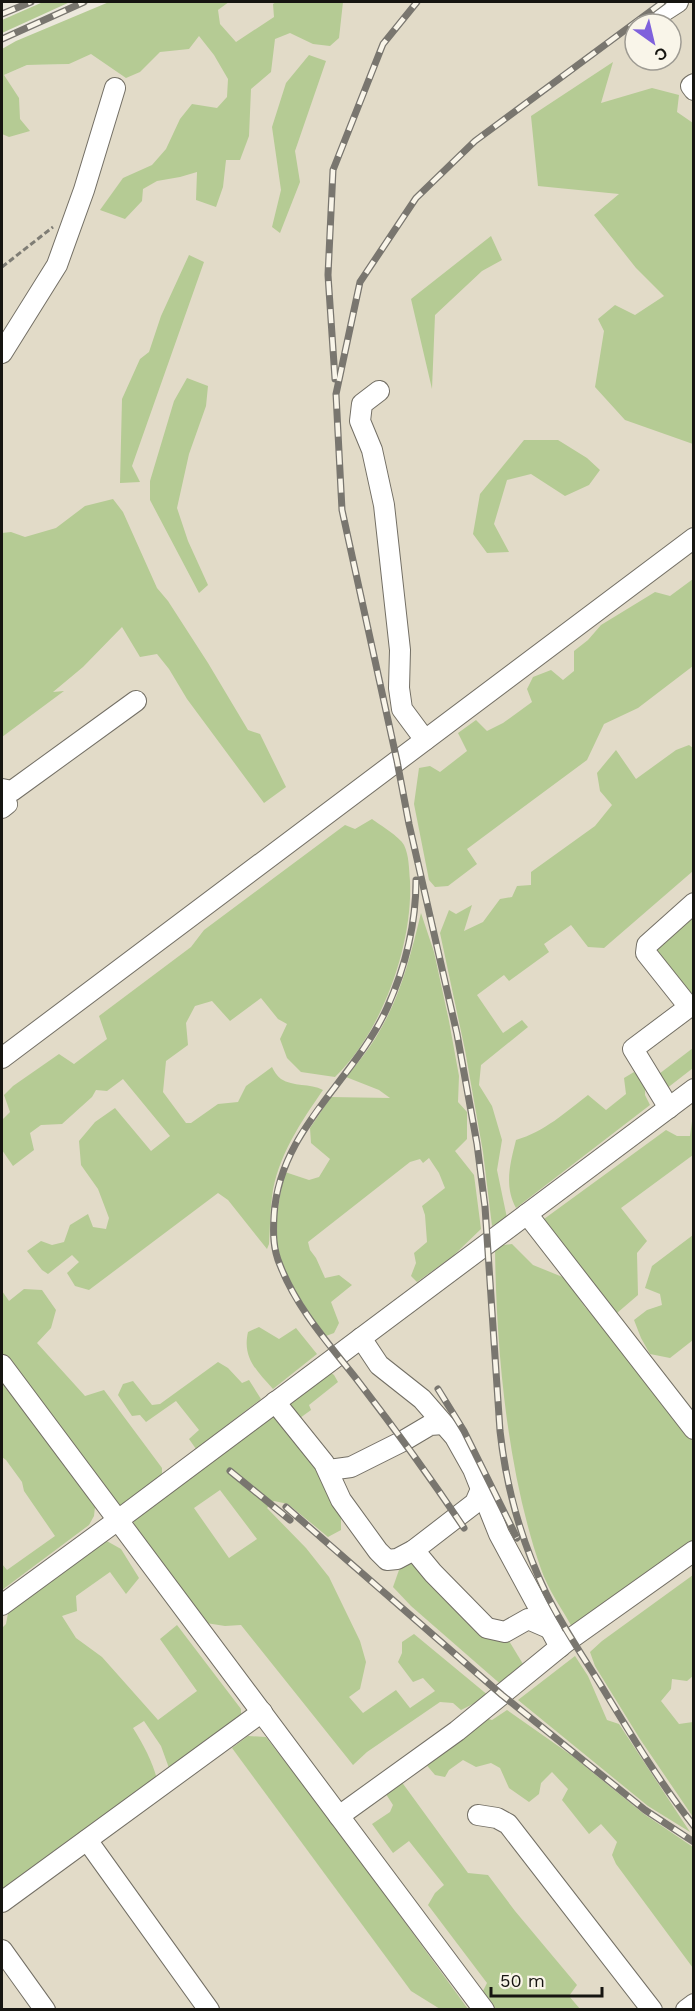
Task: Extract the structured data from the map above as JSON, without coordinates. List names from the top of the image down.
{
  "scale_bar": "50 m",
  "north": "bottom right"
}
